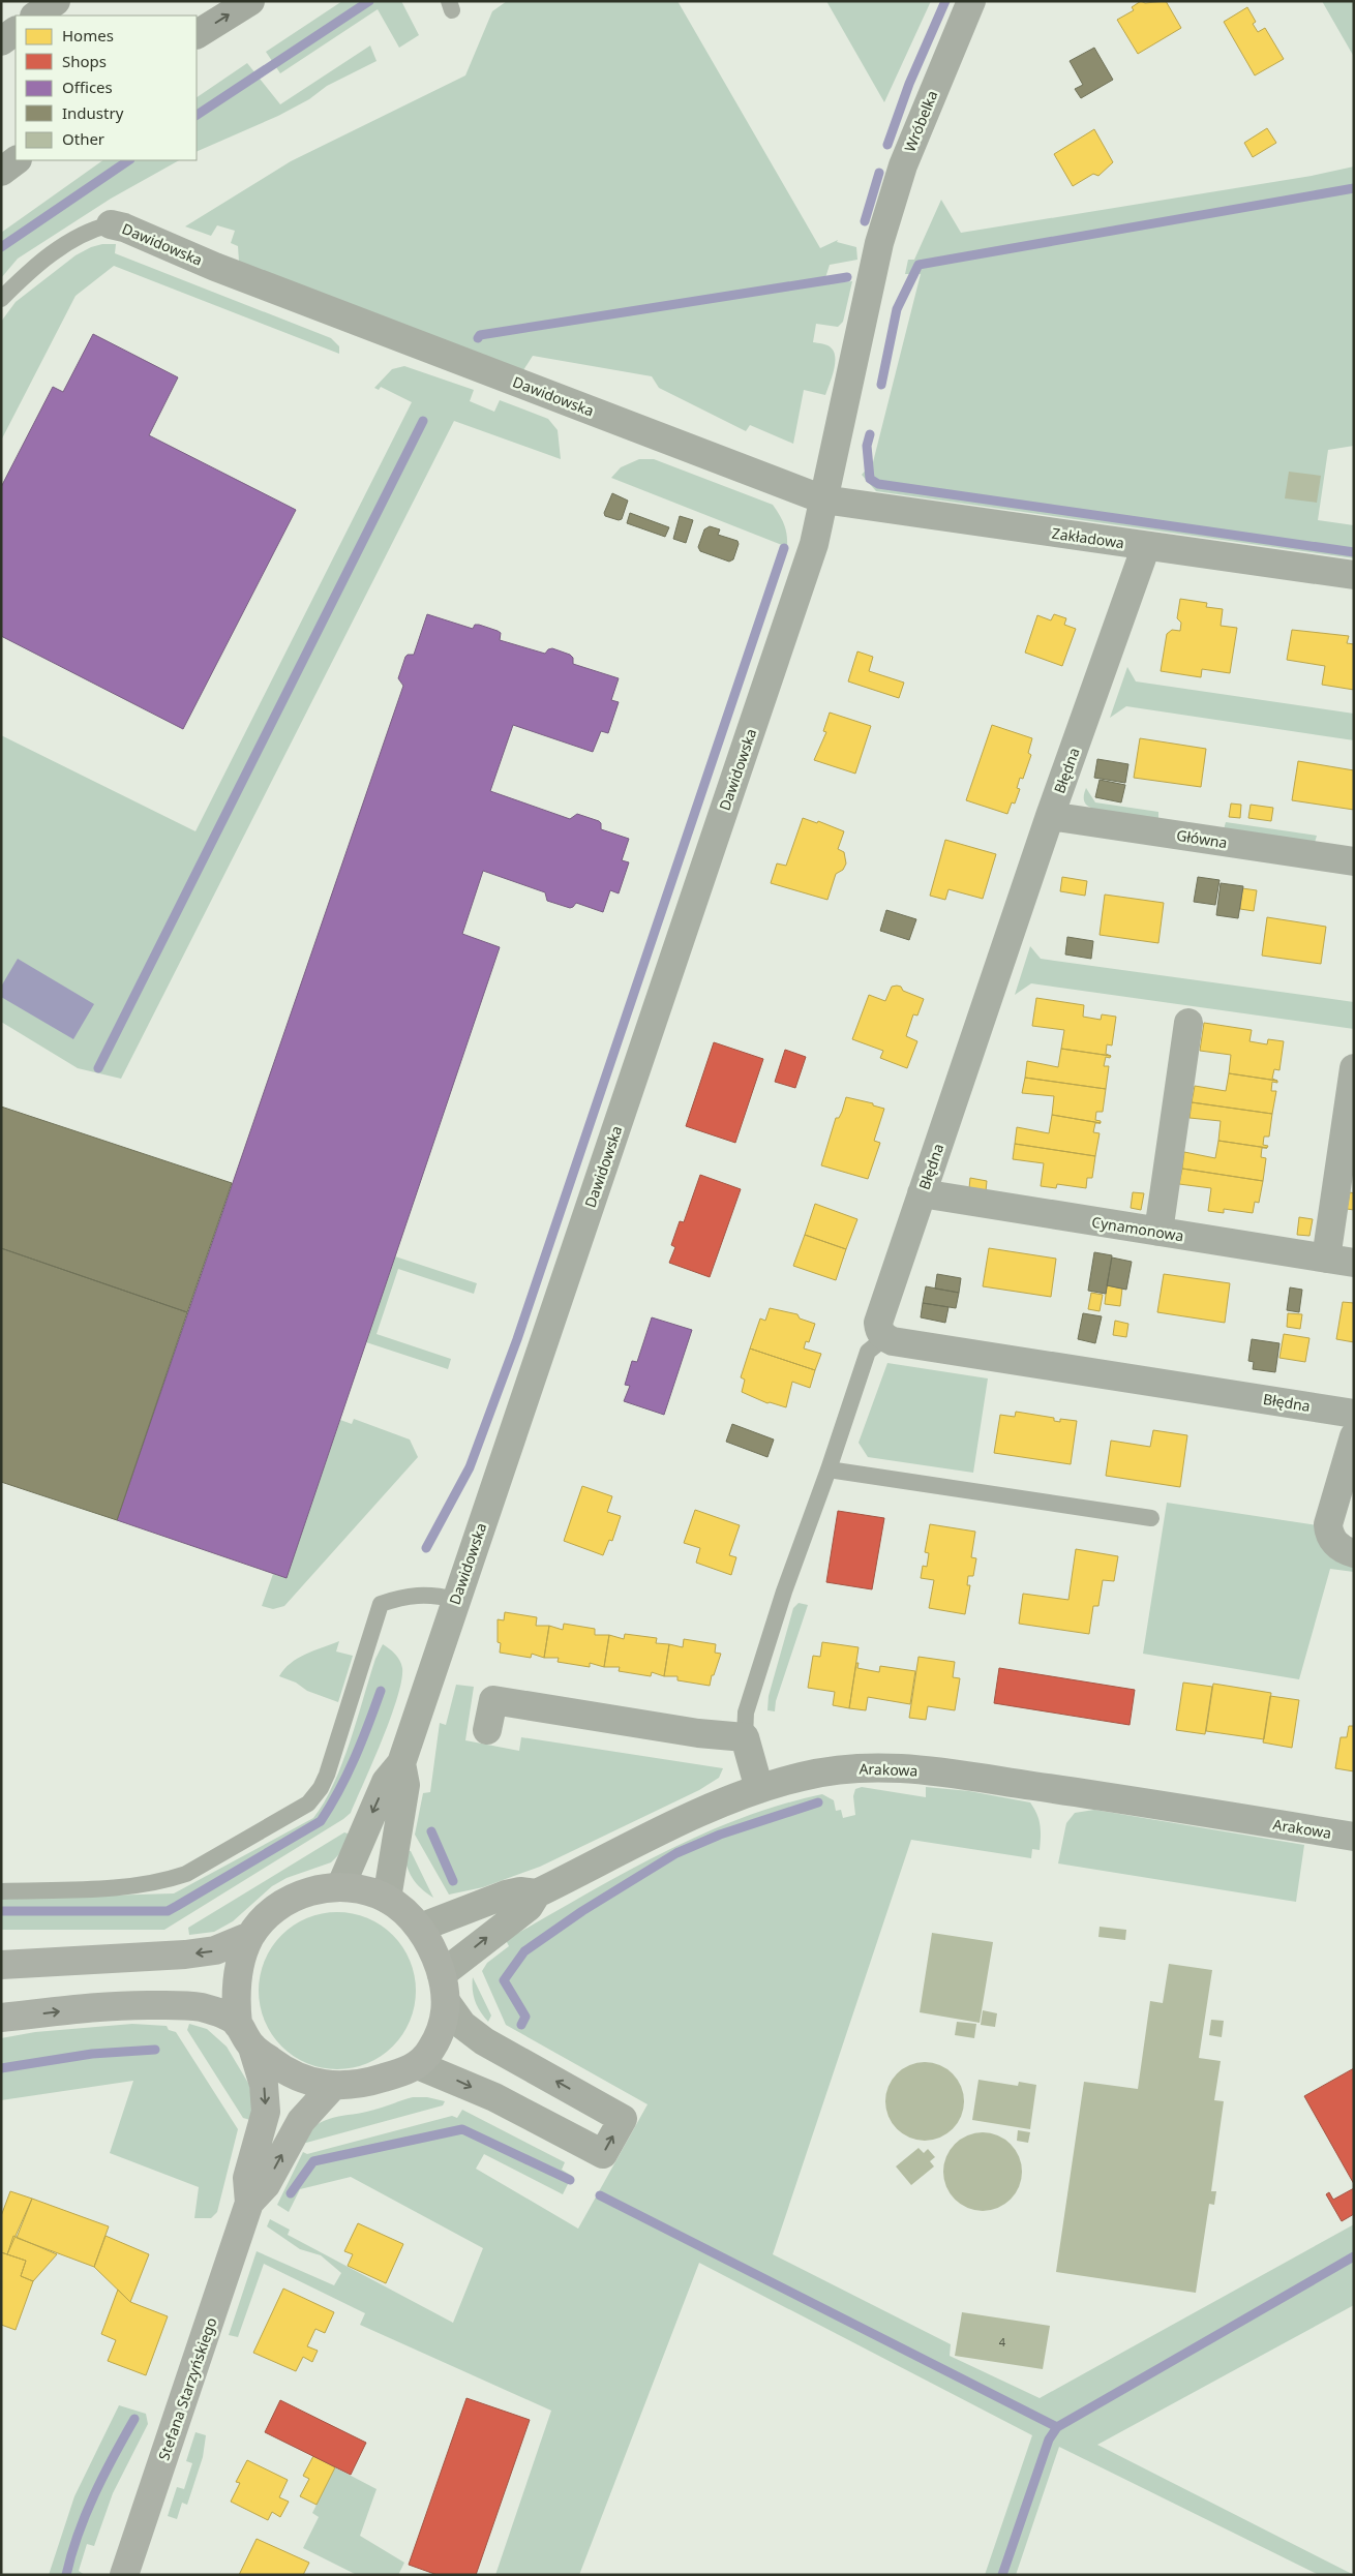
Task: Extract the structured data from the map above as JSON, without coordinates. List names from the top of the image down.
{
  "streets": {
    "street": [
      "Wróbelka",
      "Dawidowska",
      "Zakładowa",
      "Błędna",
      "Główna",
      "Cynamonowa",
      "Arakowa",
      "Stefana Starzyńskiego"
    ]
  },
  "crossings": [
    ["Wróbelka", "Dawidowska"],
    ["Wróbelka", "Zakładowa"],
    ["Dawidowska", "Zakładowa"],
    ["Zakładowa", "Błędna"],
    ["Błędna", "Główna"],
    ["Błędna", "Cynamonowa"]
  ],
  "house_numbers": ["4"],
  "legend": [
    "Homes",
    "Shops",
    "Offices",
    "Industry",
    "Other"
  ]
}
